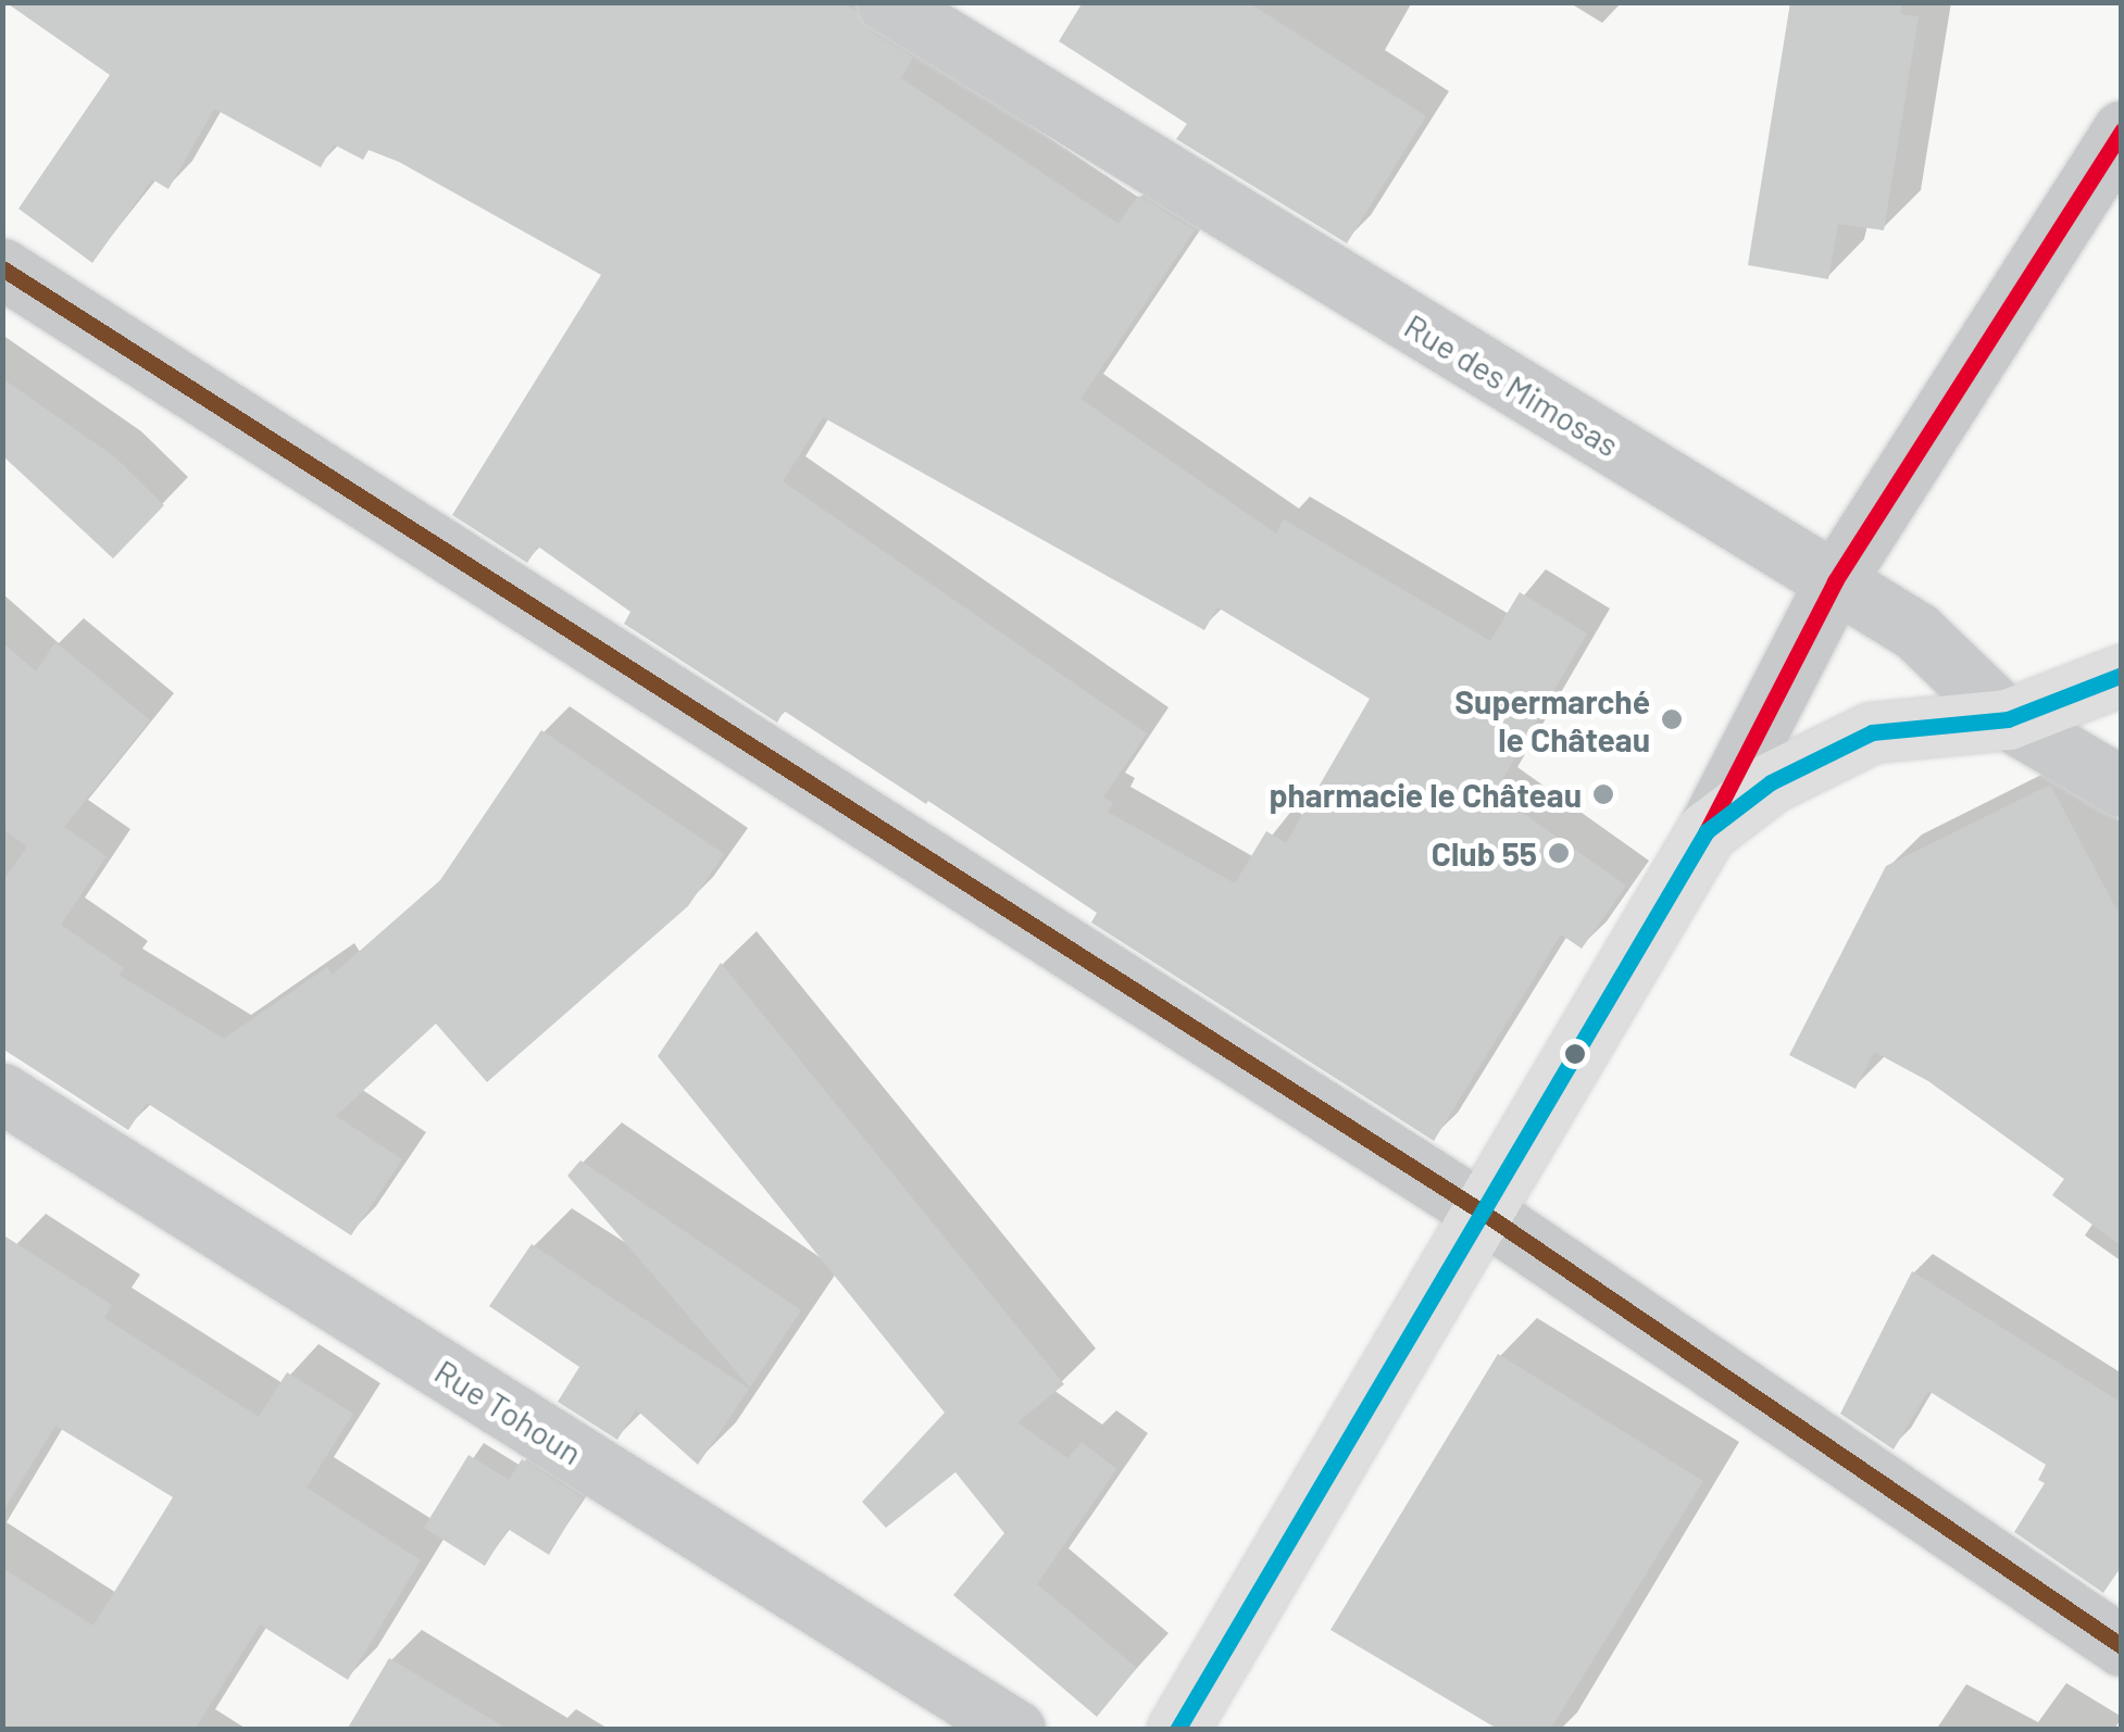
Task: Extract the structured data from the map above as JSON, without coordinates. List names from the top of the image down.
{
  "streets": {
    "street": ["Rue des Mimosas", "Rue Tohoun"]
  },
  "places": ["Supermarché le Château", "pharmacie le Château", "Club 55"]
}
